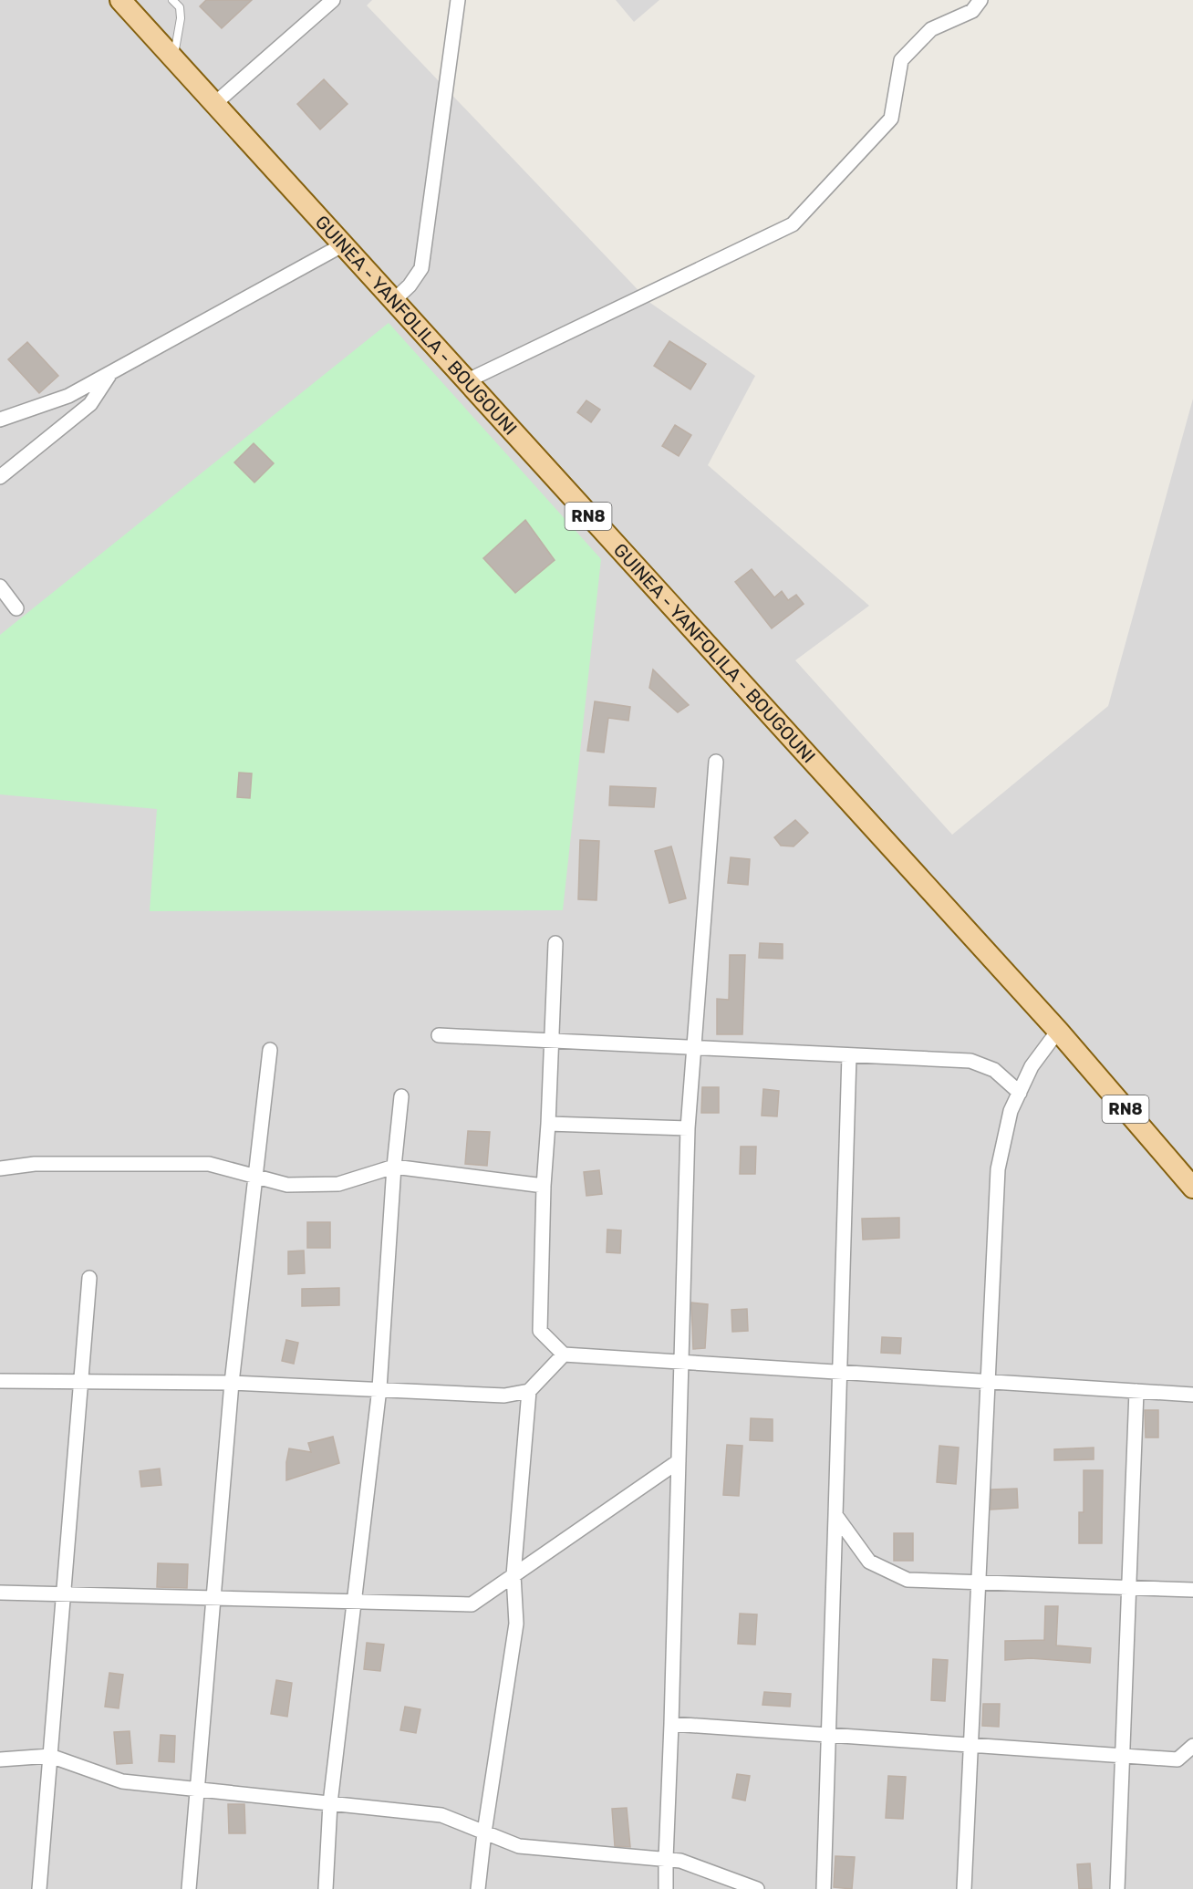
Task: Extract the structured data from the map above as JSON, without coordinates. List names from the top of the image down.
{
  "streets": {
    "main road": ["GUINEA - YANFOLILA - BOUGOUNI", "RN8"]
  }
}
